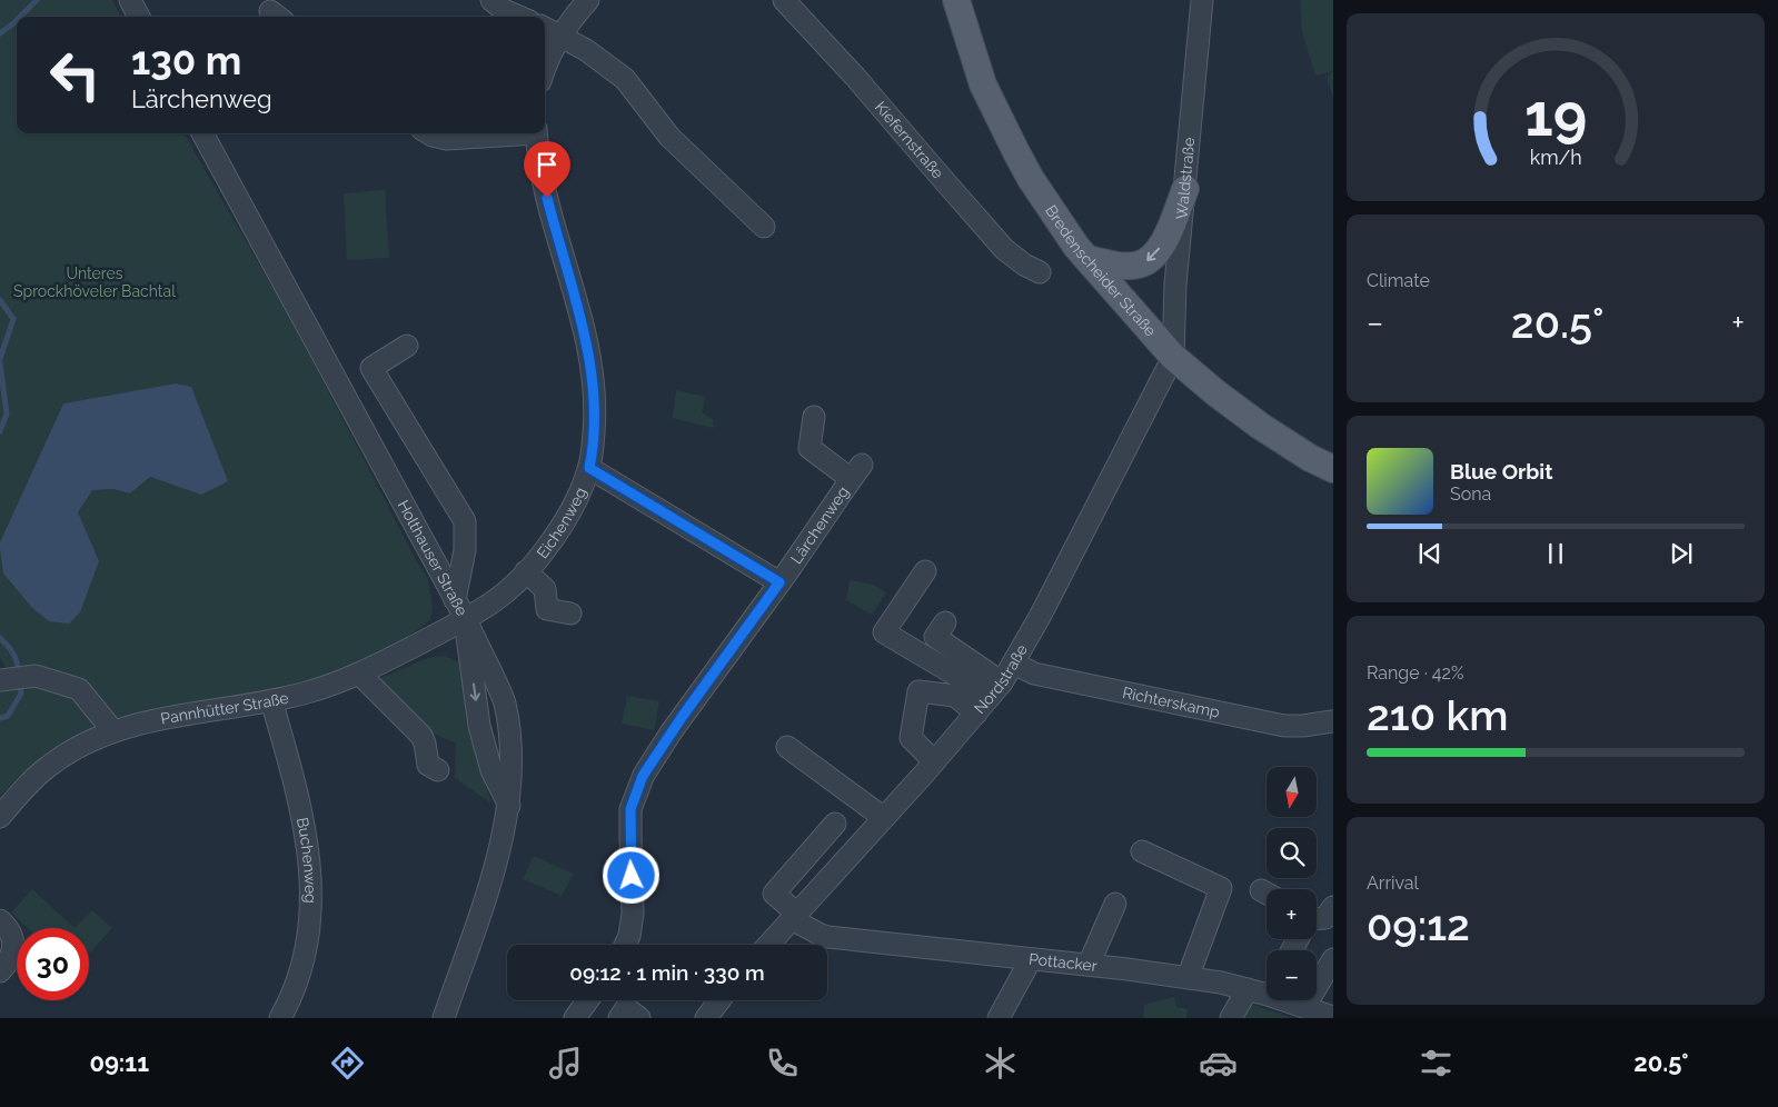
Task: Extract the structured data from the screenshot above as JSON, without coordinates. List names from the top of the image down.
{
  "streets": {
    "main road": ["Bredenscheider Straße"],
    "street": [
      "Kiefernstraße",
      "Waldstraße",
      "Eichenweg",
      "Lärchenweg",
      "Holthauser Straße",
      "Nordstraße",
      "Richterskamp",
      "Pannhütter Straße",
      "Buchenweg",
      "Pottacker"
    ]
  },
  "crossings": [
    ["Waldstraße", "Bredenscheider Straße"],
    ["Waldstraße", "Nordstraße"],
    ["Bredenscheider Straße", "Nordstraße"],
    ["Eichenweg", "Holthauser Straße"],
    ["Eichenweg", "Pannhütter Straße"],
    ["Holthauser Straße", "Pannhütter Straße"],
    ["Nordstraße", "Richterskamp"],
    ["Nordstraße", "Pottacker"],
    ["Pannhütter Straße", "Buchenweg"]
  ],
  "parks": ["Unteres Sprockhöveler Bachtal"],
  "north": "bottom",
  "page": {
    "turn": ["130 m", "Lärchenweg"],
    "tile": [
      "Climate",
      ["Range · 42%", "210 km"],
      ["Arrival", "09:12"]
    ],
    "heat": ["−", "20.5°", "+"],
    "song": ["Blue Orbit", "Sona"],
    "map_buttons": ["+", "−"],
    "limit": "30",
    "trip": "09:12 · 1 min · 330 m",
    "tabs": ["09:11", "20.5°"],
    "gauge": ["19", "km/h"]
  }
}
